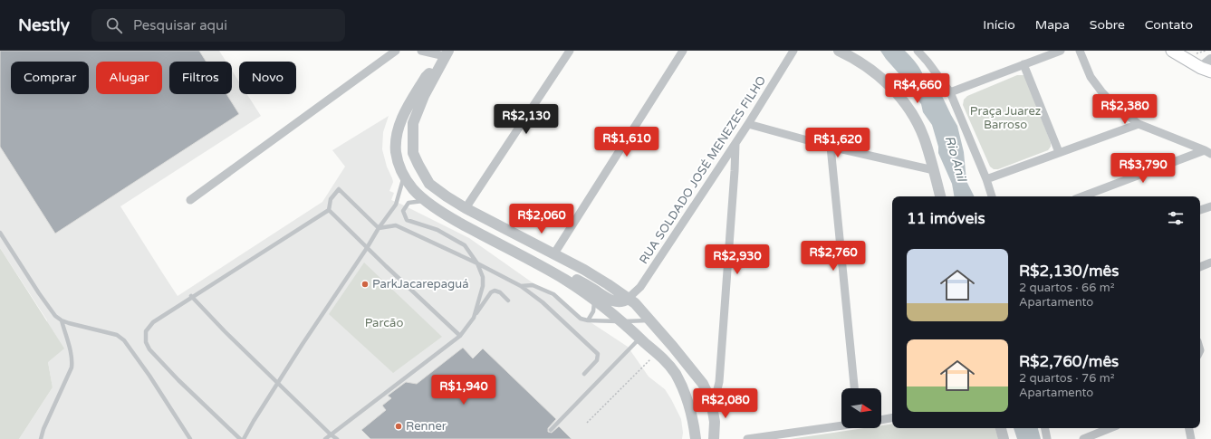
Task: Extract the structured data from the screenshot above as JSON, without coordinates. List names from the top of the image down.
{
  "streets": {
    "street": ["RUA SOLDADO JOSÉ MENEZES FILHO"]
  },
  "water": ["Rio Anil"],
  "parks": ["Praça Juarez Barroso", "Parcão"],
  "places": ["ParkJacarepaguá", "Renner"],
  "north": "right",
  "page": {
    "header": "Nestly",
    "search": "Pesquisar aqui",
    "nav": [
      "Início",
      "Mapa",
      "Sobre",
      "Contato"
    ],
    "chip": [
      "Comprar",
      "Alugar",
      "Filtros",
      "Novo"
    ],
    "price": [
      "R$4,660",
      "R$2,380",
      "R$2,130",
      "R$1,610",
      "R$1,620",
      "R$3,790",
      "R$2,060",
      "R$2,760",
      "R$2,930",
      "R$1,940",
      "R$2,080"
    ],
    "heading": "11 imóveis",
    "list": [
      {
        "name": "R$2,130/mês",
        "note": "2 quartos · 66 m² · Apartamento"
      },
      {
        "name": "R$2,760/mês",
        "note": "2 quartos · 76 m² · Apartamento"
      }
    ]
  }
}
